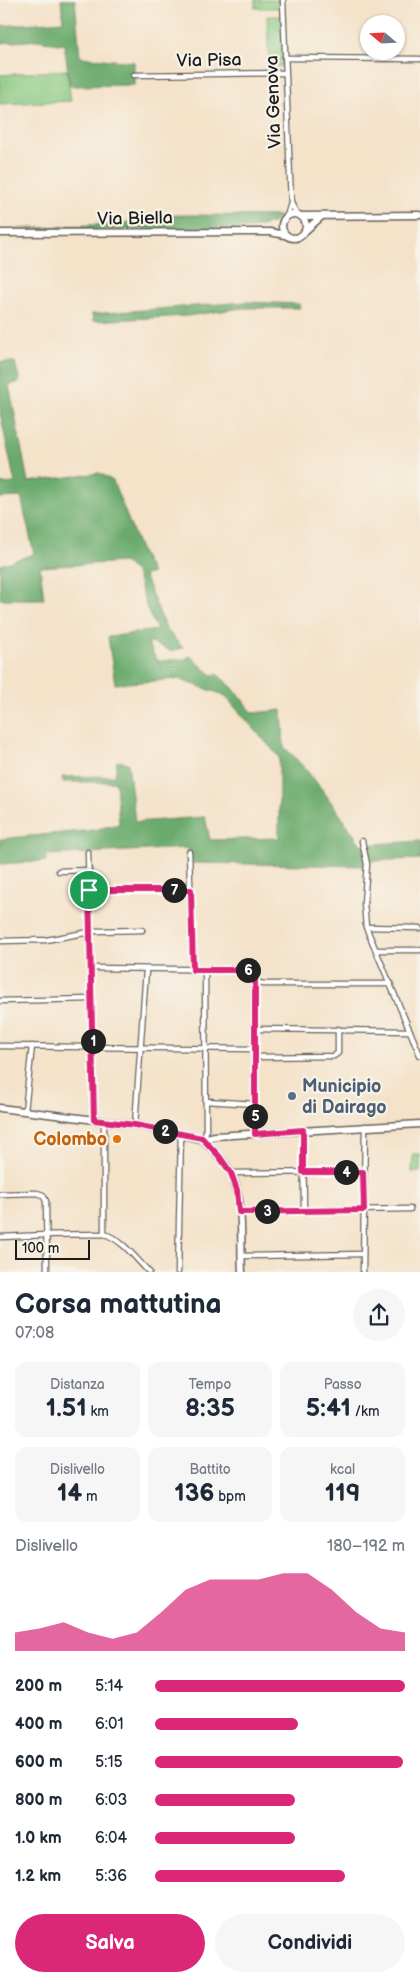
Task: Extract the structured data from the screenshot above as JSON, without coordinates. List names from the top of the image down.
{
  "streets": {
    "street": ["Via Pisa", "Via Genova", "Via Biella"]
  },
  "crossings": [
    ["Via Pisa", "Via Genova"],
    ["Via Genova", "Via Biella"]
  ],
  "places": ["Municipio di Dairago", "Colombo"],
  "scale_bar": "100 m",
  "north": "left",
  "page": {
    "pins": [
      "7",
      "6",
      "1",
      "5",
      "2",
      "4",
      "3"
    ],
    "scale": "100 m",
    "heading": ["Corsa mattutina", "07:08"],
    "stats": [
      ["Distanza", "1.51 km"],
      ["Tempo", "8:35"],
      ["Passo", "5:41 /km"],
      ["Dislivello", "14 m"],
      ["Battito", "136 bpm"],
      ["kcal", "119"]
    ],
    "chart": ["Dislivello", "180–192 m"],
    "list": [
      {
        "name": "200 m",
        "note": "5:14"
      },
      {
        "name": "400 m",
        "note": "6:01"
      },
      {
        "name": "600 m",
        "note": "5:15"
      },
      {
        "name": "800 m",
        "note": "6:03"
      },
      {
        "name": "1.0 km",
        "note": "6:04"
      },
      {
        "name": "1.2 km",
        "note": "5:36"
      }
    ],
    "buttons": ["Salva", "Condividi"]
  }
}
